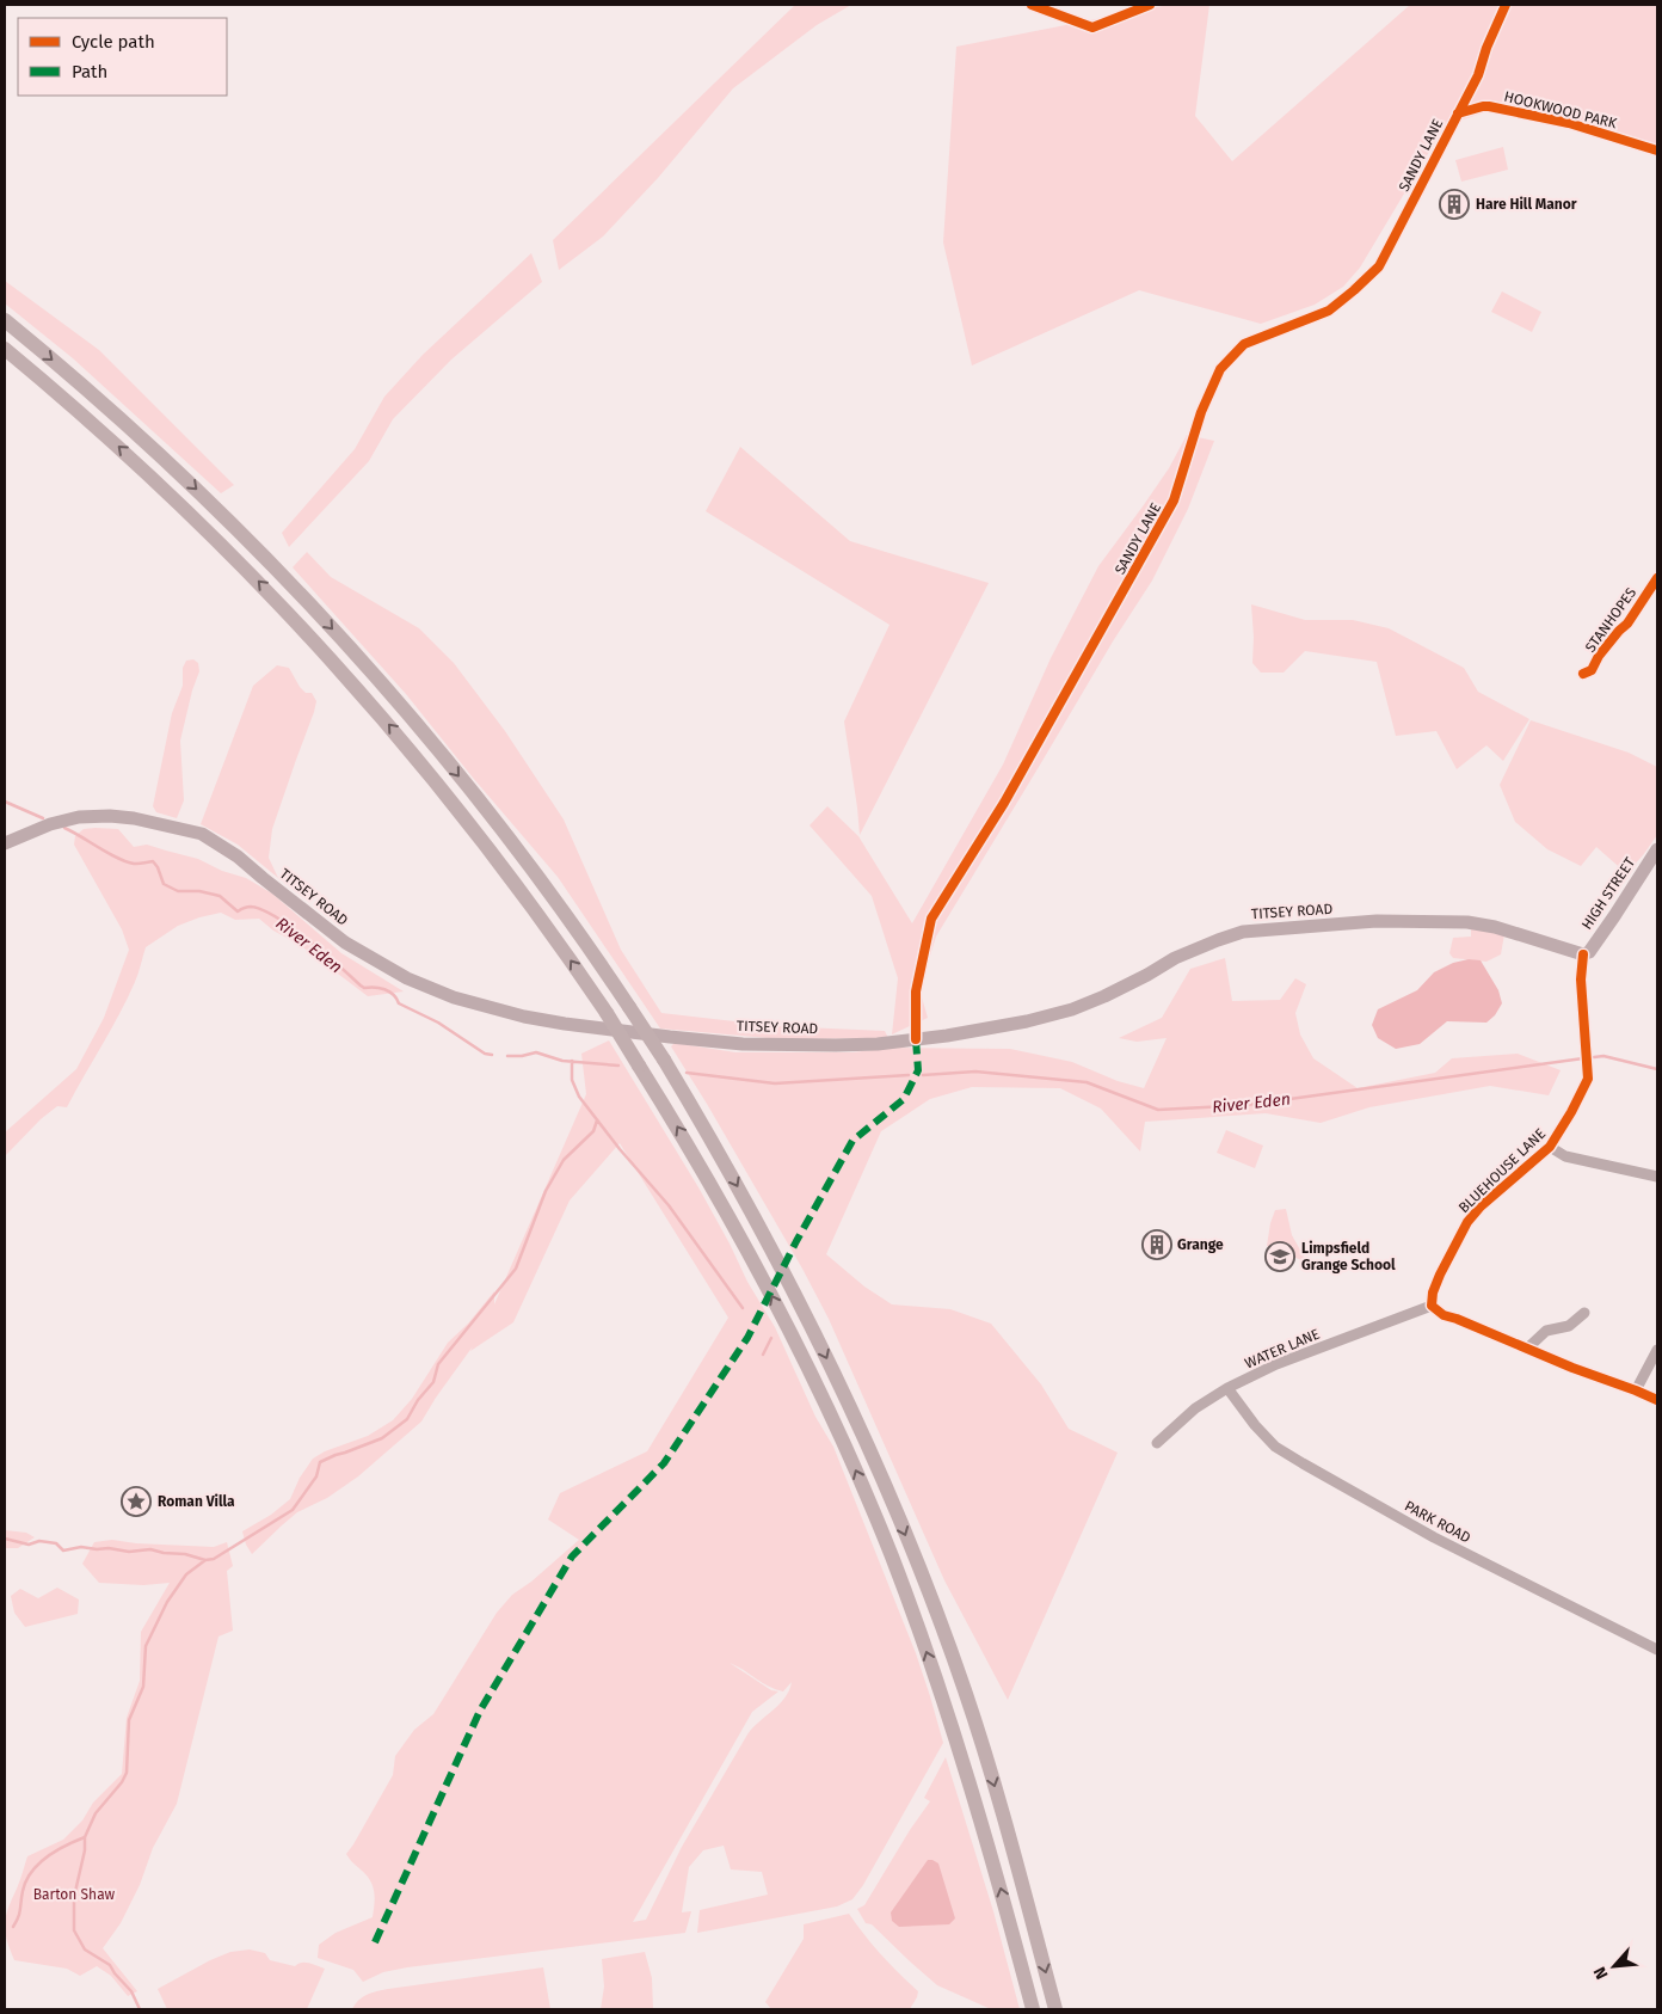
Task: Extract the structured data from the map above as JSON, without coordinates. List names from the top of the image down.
{
  "streets": {
    "main road": ["HIGH STREET", "TITSEY ROAD"],
    "street": [
      "HOOKWOOD PARK",
      "SANDY LANE",
      "STANHOPES",
      "BLUEHOUSE LANE",
      "WATER LANE",
      "PARK ROAD"
    ]
  },
  "crossings": [
    ["HOOKWOOD PARK", "SANDY LANE"],
    ["SANDY LANE", "TITSEY ROAD"],
    ["HIGH STREET", "TITSEY ROAD"],
    ["HIGH STREET", "BLUEHOUSE LANE"],
    ["TITSEY ROAD", "BLUEHOUSE LANE"],
    ["BLUEHOUSE LANE", "WATER LANE"],
    ["WATER LANE", "PARK ROAD"]
  ],
  "water": ["River Eden"],
  "parks": ["Barton Shaw"],
  "places": {
    "building": ["Hare Hill Manor", "Grange"],
    "school or university": ["Limpsfield Grange School"],
    "place": ["Roman Villa"]
  },
  "legend": ["Cycle path", "Path"],
  "north": "bottom left"
}
